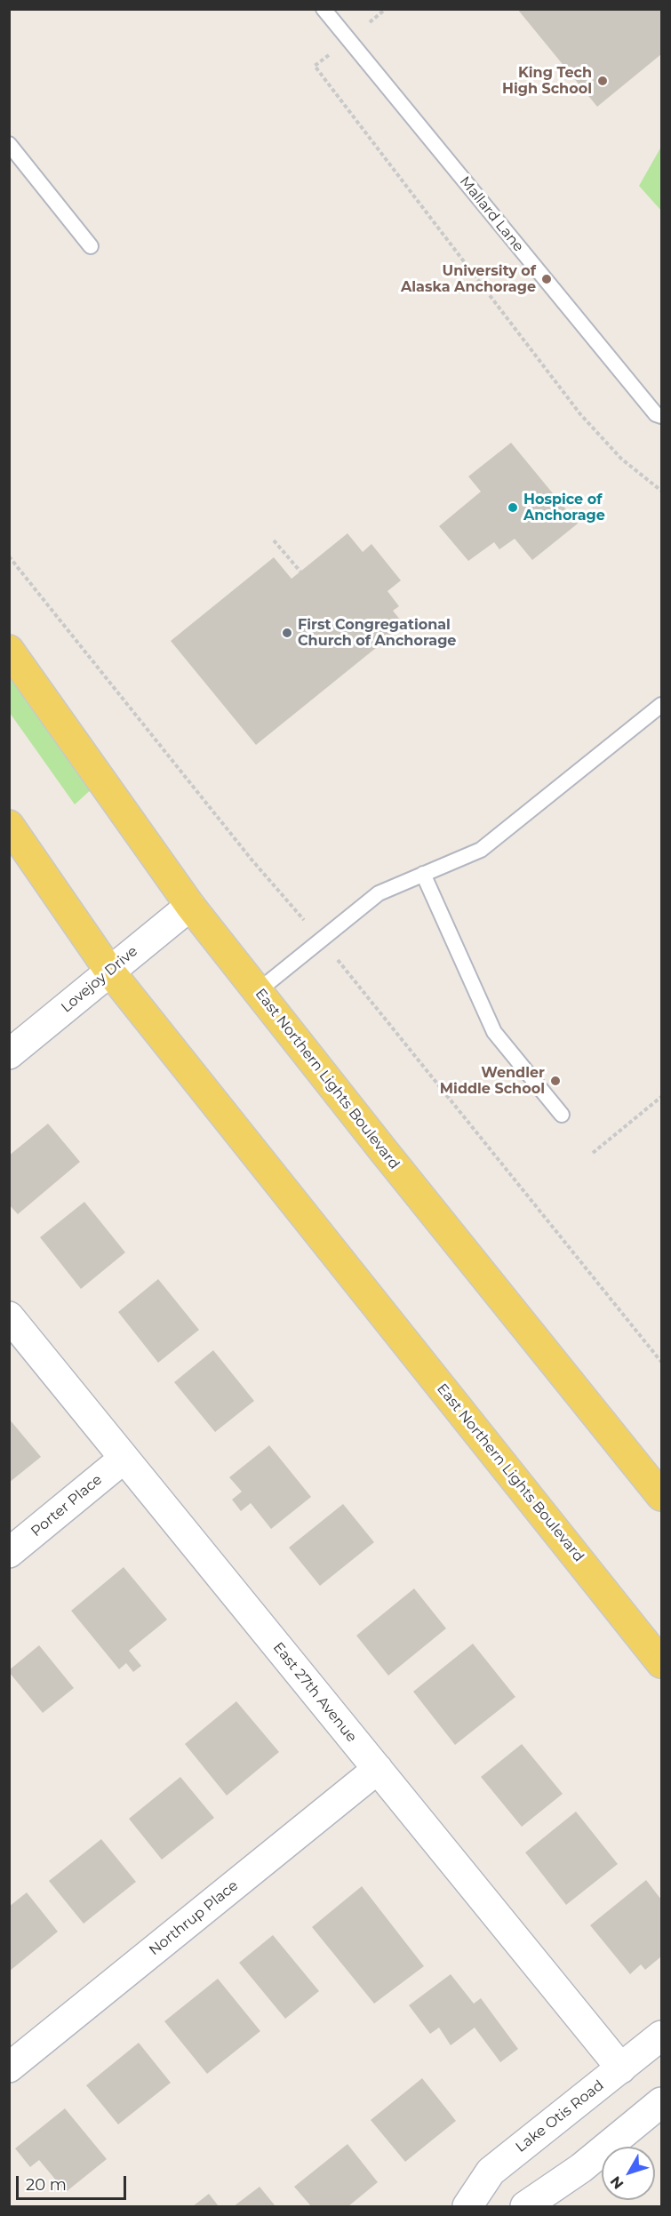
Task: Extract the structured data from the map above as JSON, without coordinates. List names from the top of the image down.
{
  "streets": {
    "main road": ["East Northern Lights Boulevard"],
    "street": [
      "Lovejoy Drive",
      "Porter Place",
      "East 27th Avenue",
      "Northrup Place",
      "Lake Otis Road"
    ],
    "lane": ["Mallard Lane"]
  },
  "crossings": [
    ["Lovejoy Drive", "East Northern Lights Boulevard"],
    ["Porter Place", "East 27th Avenue"],
    ["East 27th Avenue", "Northrup Place"],
    ["East 27th Avenue", "Lake Otis Road"]
  ],
  "places": [
    "King Tech High School",
    "University of Alaska Anchorage",
    "Hospice of Anchorage",
    "First Congregational Church of Anchorage",
    "Wendler Middle School"
  ],
  "scale_bar": "20 m",
  "north": "bottom left"
}
